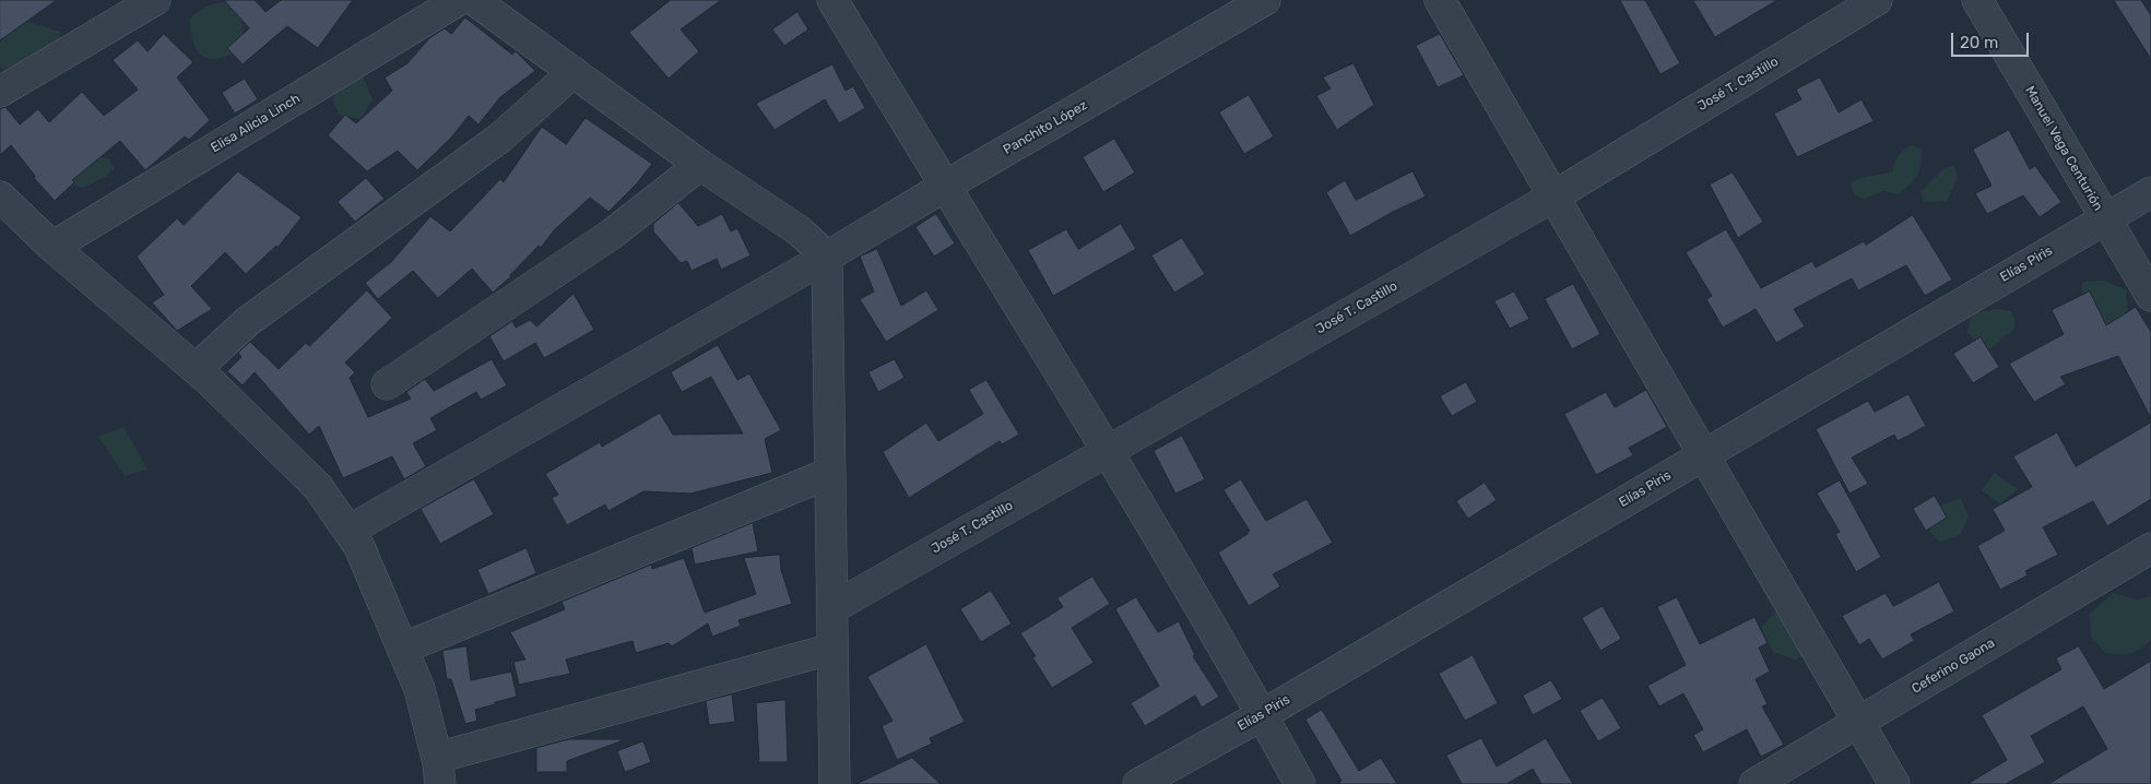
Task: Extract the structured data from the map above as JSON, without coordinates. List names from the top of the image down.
{
  "streets": {
    "street": [
      "José T. Castillo",
      "Elisa Alicia Linch",
      "Panchito López",
      "Manuel Vega Centurión",
      "Elías Piris",
      "Ceferino Gaona"
    ]
  },
  "crossings": [
    ["Manuel Vega Centurión", "Elías Piris"]
  ],
  "scale_bar": "20 m"
}
